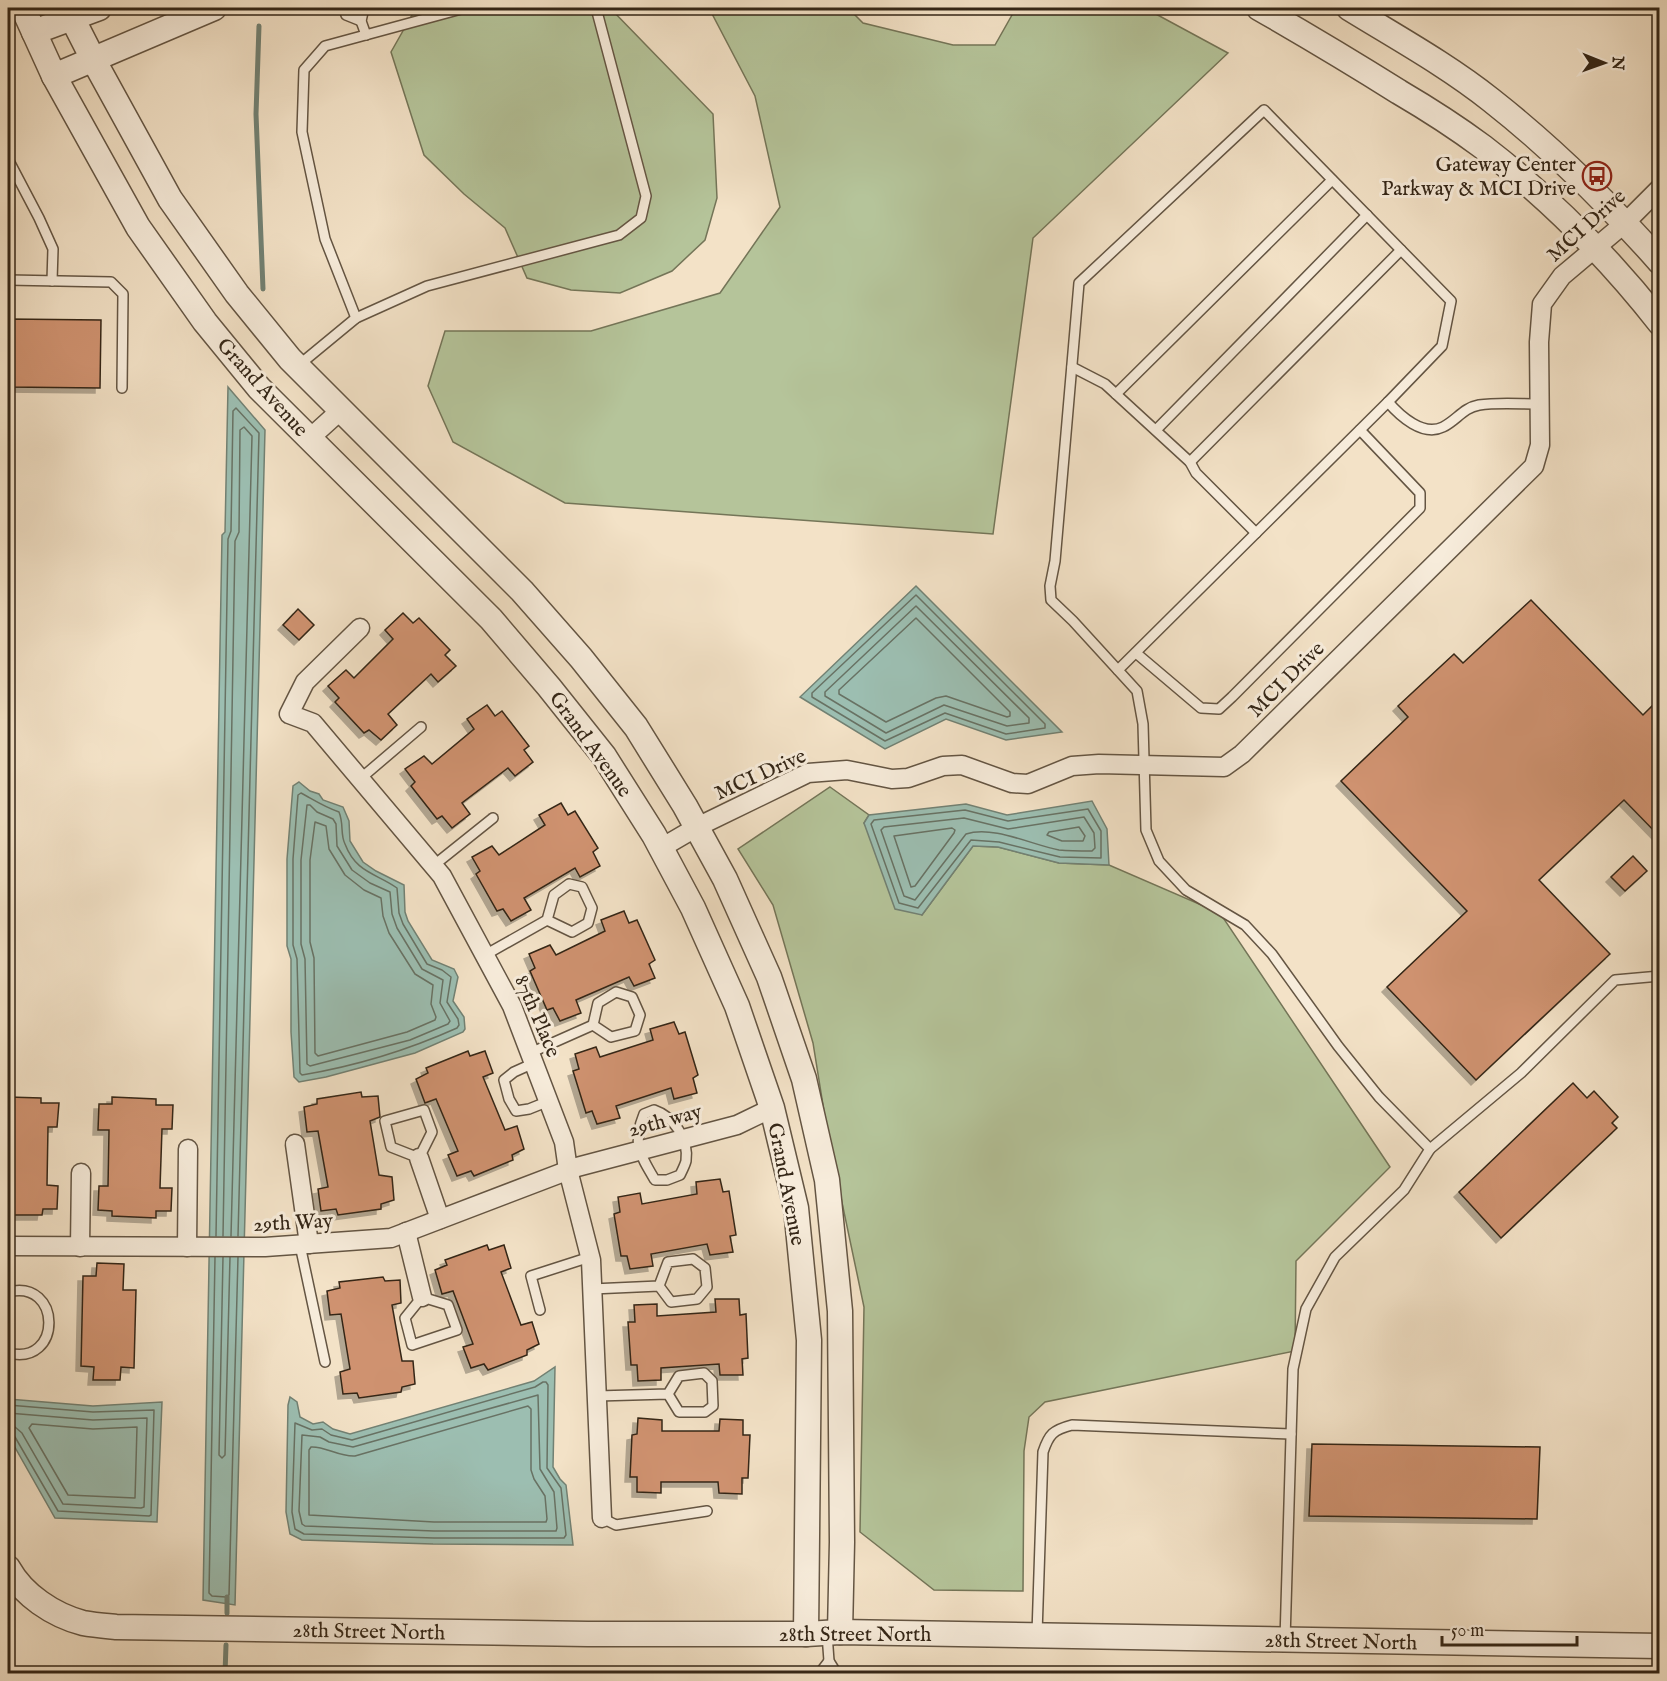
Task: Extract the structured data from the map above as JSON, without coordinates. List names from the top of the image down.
{
  "streets": {
    "street": [
      "MCI Drive",
      "Grand Avenue",
      "87th Place",
      "29th way",
      "29th Way",
      "28th Street North"
    ]
  },
  "crossings": [
    ["MCI Drive", "Grand Avenue"],
    ["Grand Avenue", "29th way"],
    ["Grand Avenue", "28th Street North"],
    ["87th Place", "29th way"],
    ["87th Place", "29th Way"],
    ["29th way", "29th Way"]
  ],
  "places": {
    "bus stop": ["Gateway Center Parkway & MCI Drive"]
  },
  "scale_bar": "50 m",
  "north": "right"
}
